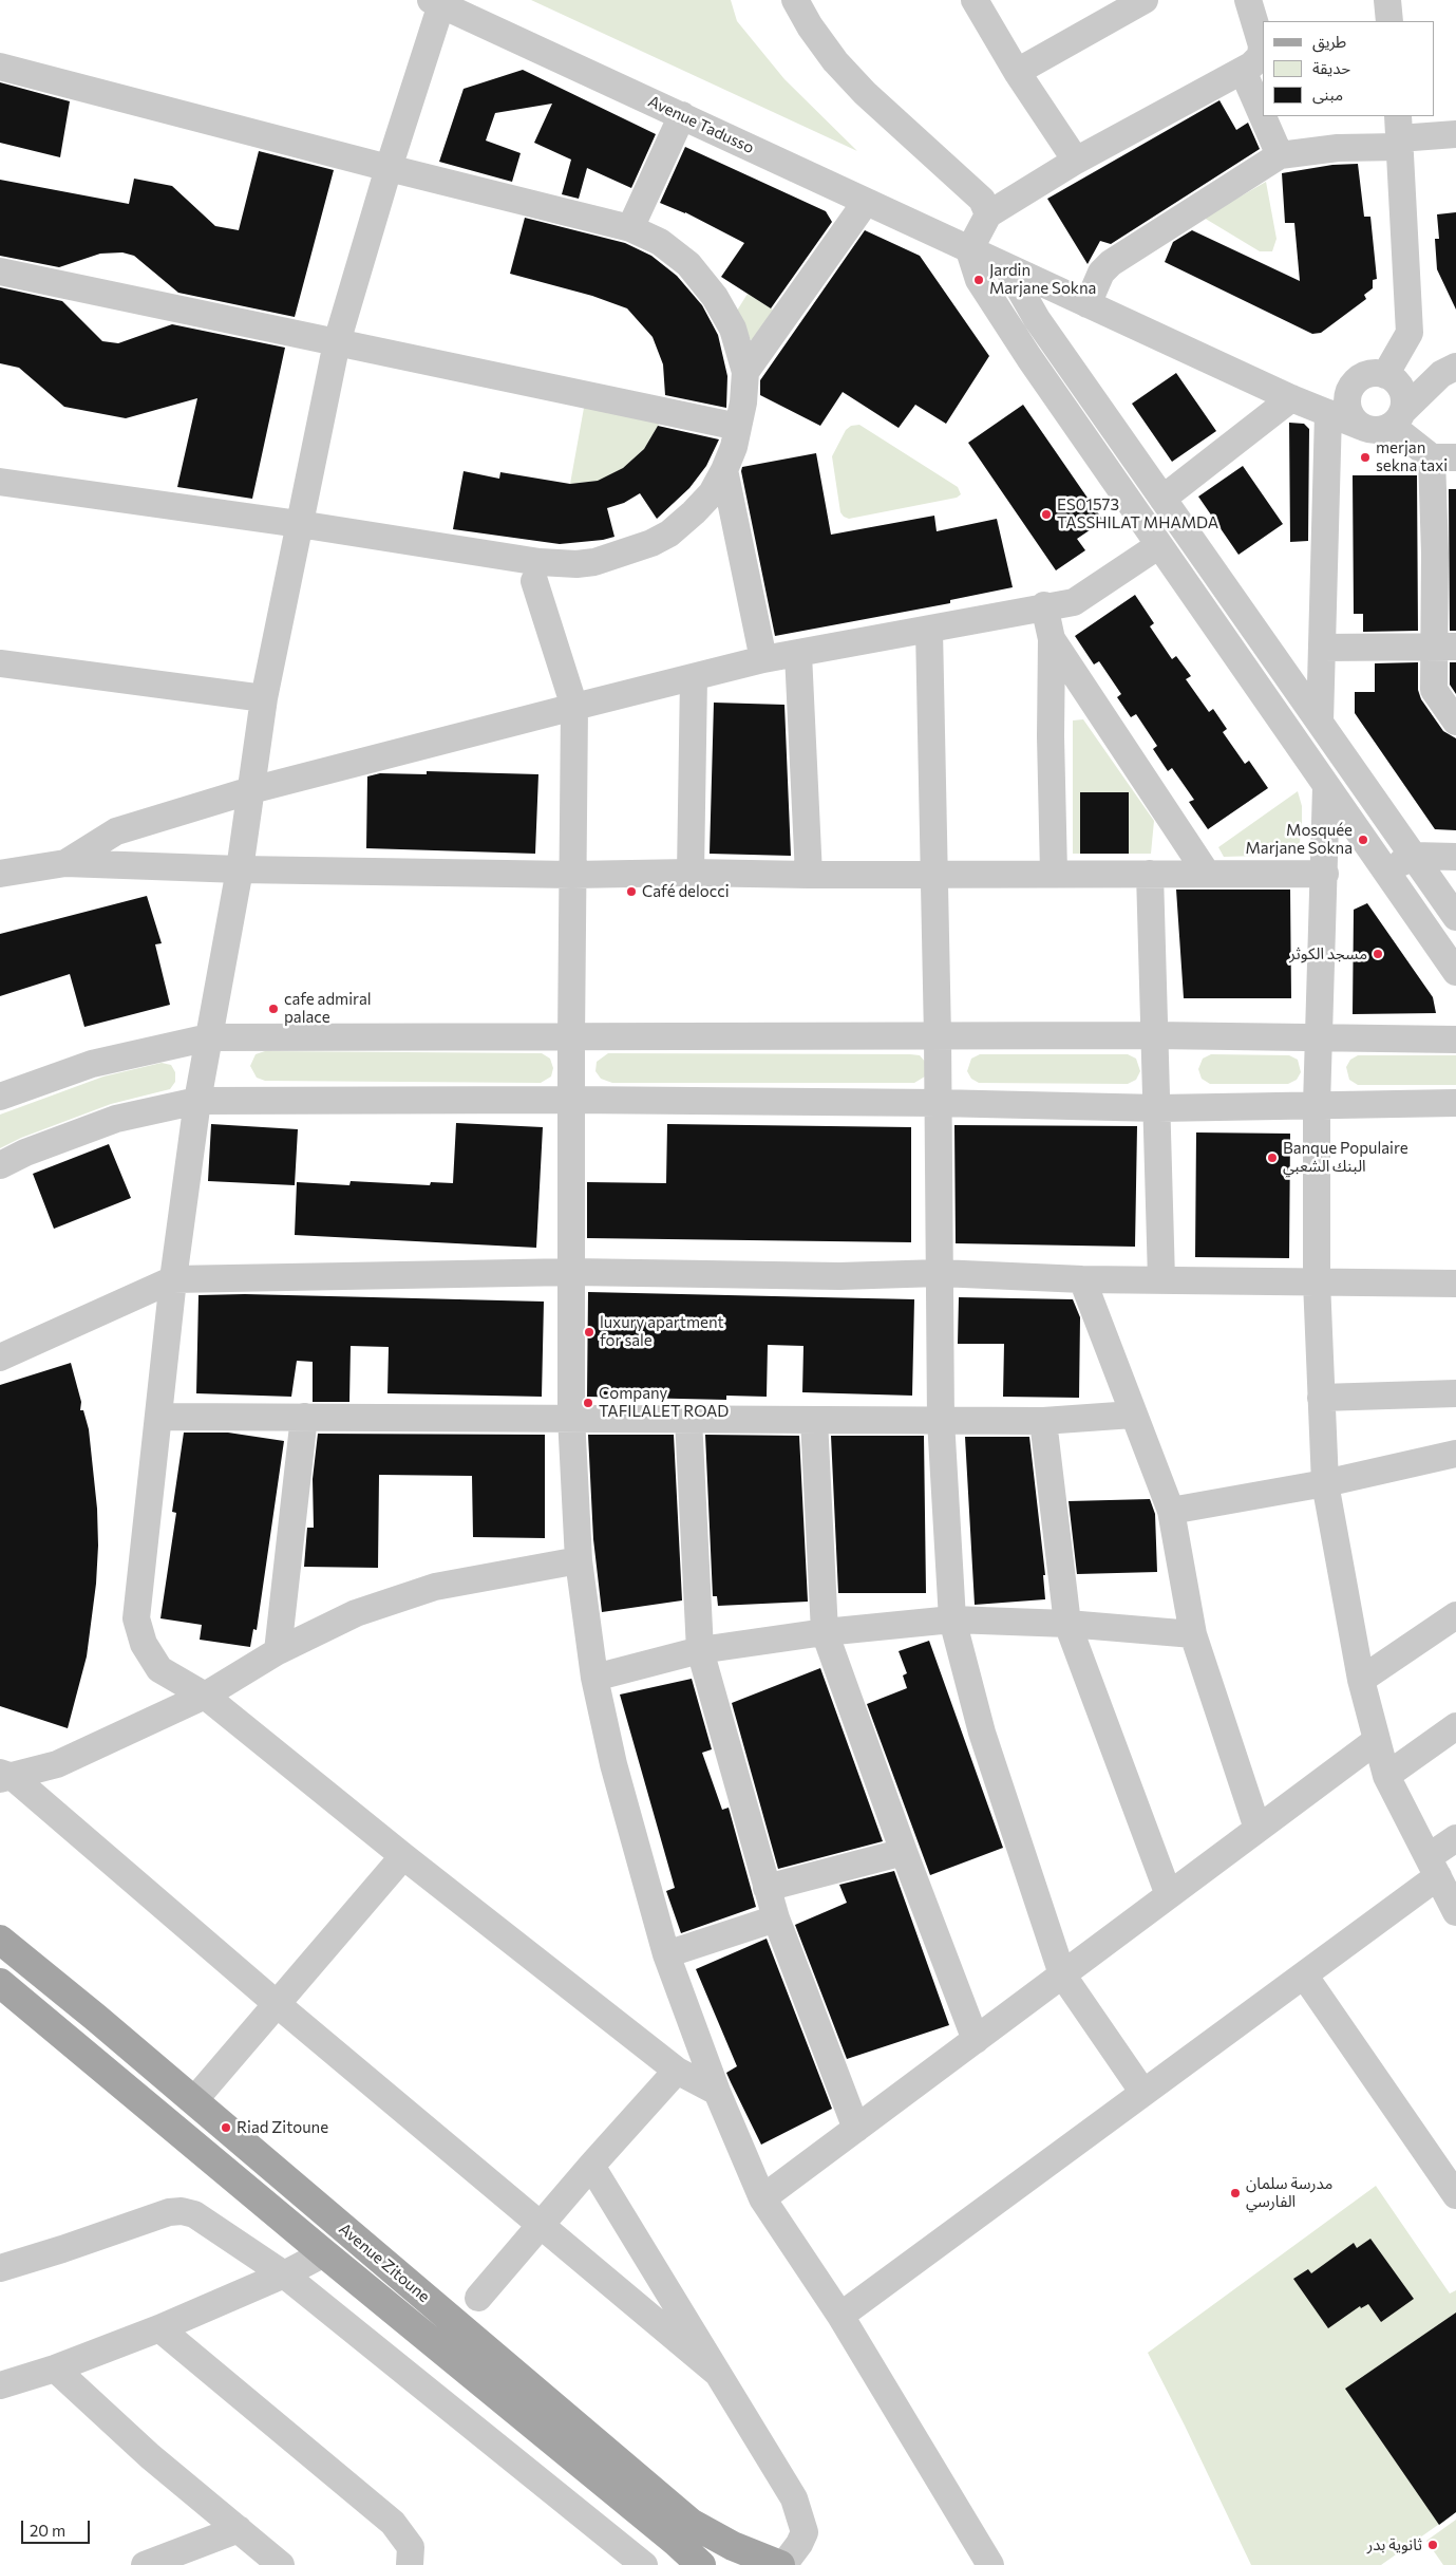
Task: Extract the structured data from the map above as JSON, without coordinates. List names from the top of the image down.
{
  "streets": {
    "main road": ["Avenue Zitoune"],
    "street": ["Avenue Tadusso"]
  },
  "places": [
    "Jardin Marjane Sokna",
    "merjan sekna taxi",
    "ES01573 TASSHILAT MHAMDA",
    "Mosquée Marjane Sokna",
    "Café delocci",
    "مسجد الكوثر",
    "cafe admiral palace",
    "Banque Populaire البنك الشعبي",
    "luxury apartment for sale",
    "Company TAFILALET ROAD",
    "Riad Zitoune",
    "مدرسة سلمان الفارسي",
    "ثانوية بدر"
  ],
  "legend": ["طريق", "حديقة", "مبنى"],
  "scale_bar": "20 m"
}
